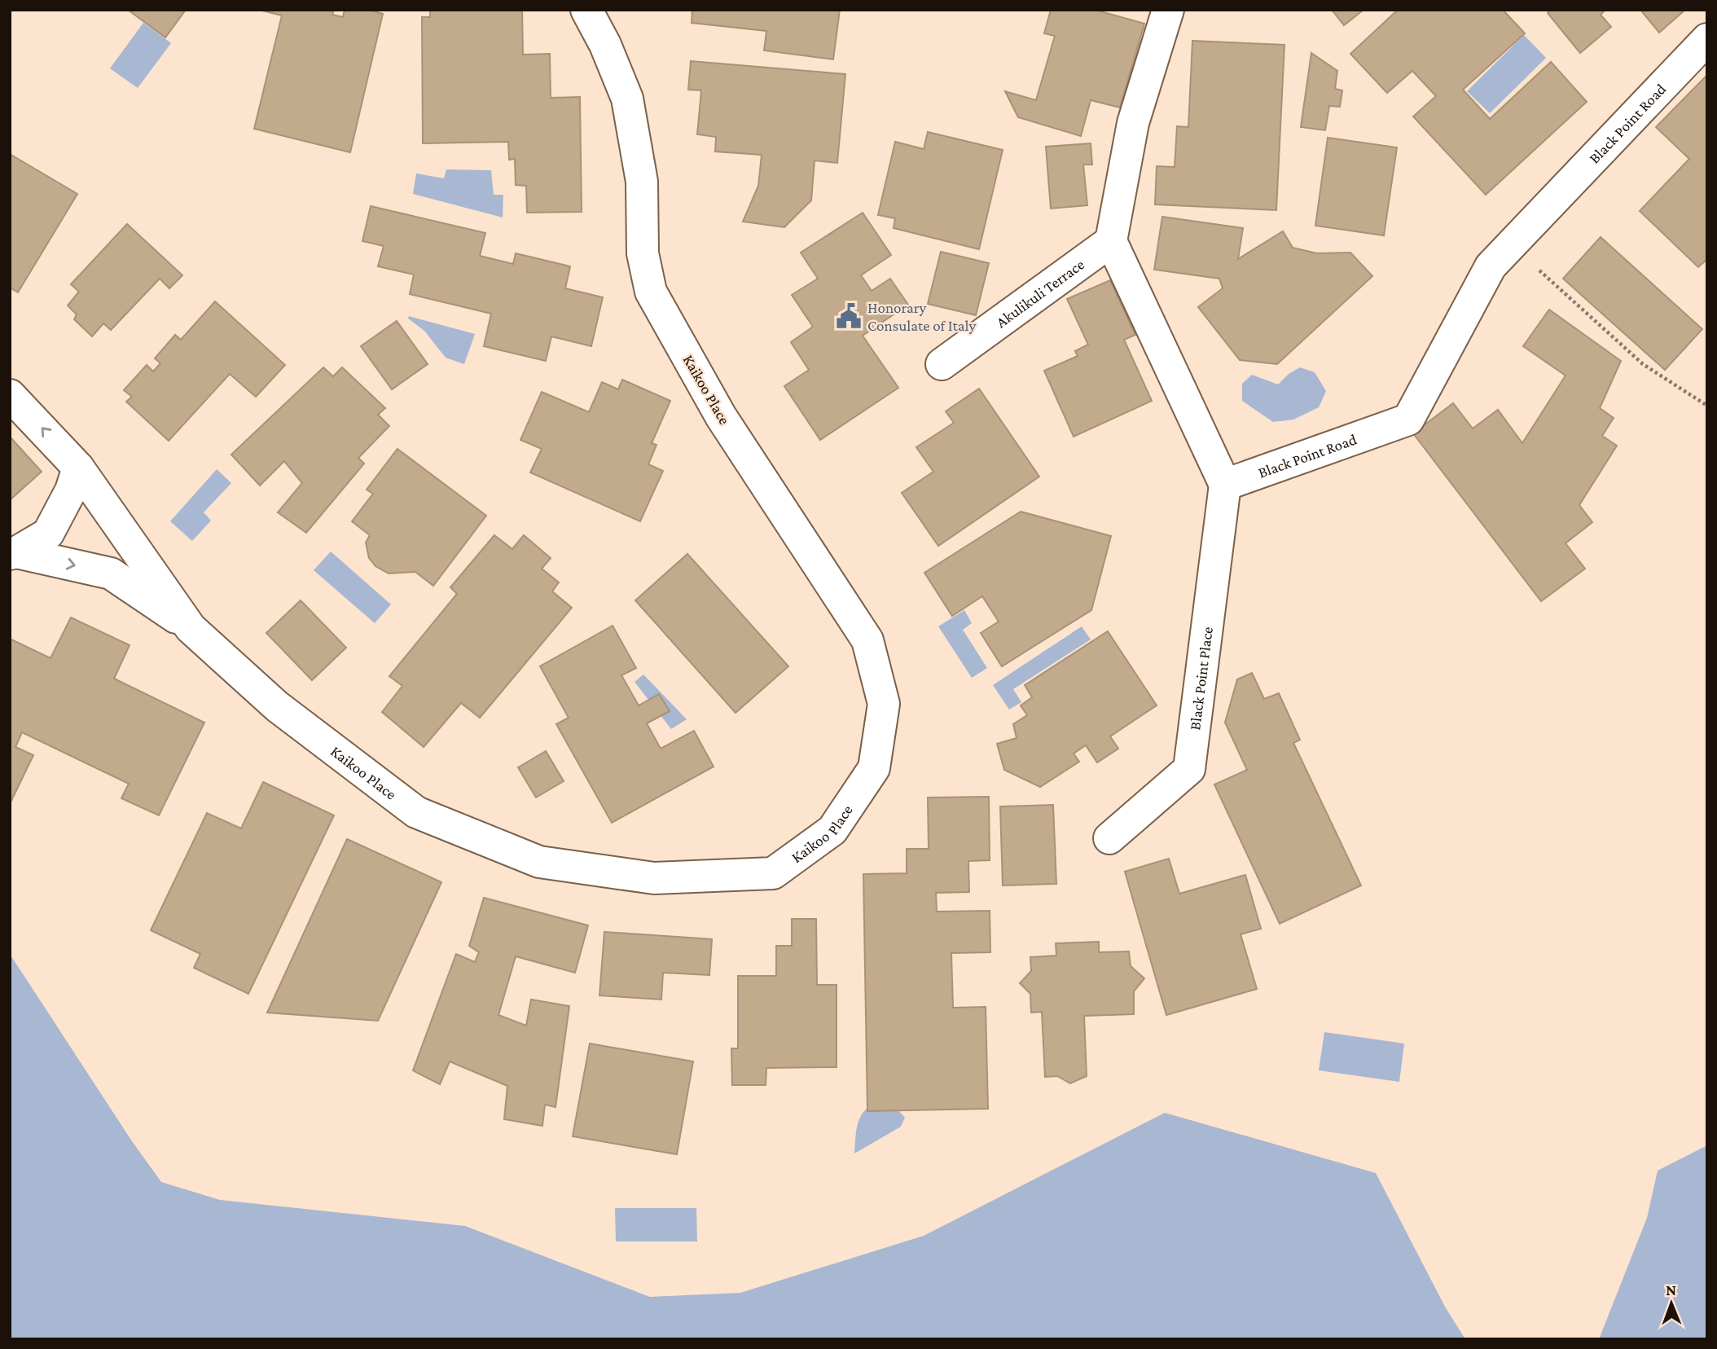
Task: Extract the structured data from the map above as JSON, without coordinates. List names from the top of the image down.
{
  "streets": {
    "street": [
      "Black Point Road",
      "Akulikuli Terrace",
      "Kaikoo Place",
      "Black Point Place"
    ]
  },
  "crossings": [
    ["Black Point Road", "Black Point Place"]
  ],
  "places": {
    "public building": ["Honorary Consulate of Italy"]
  },
  "north": "top"
}
